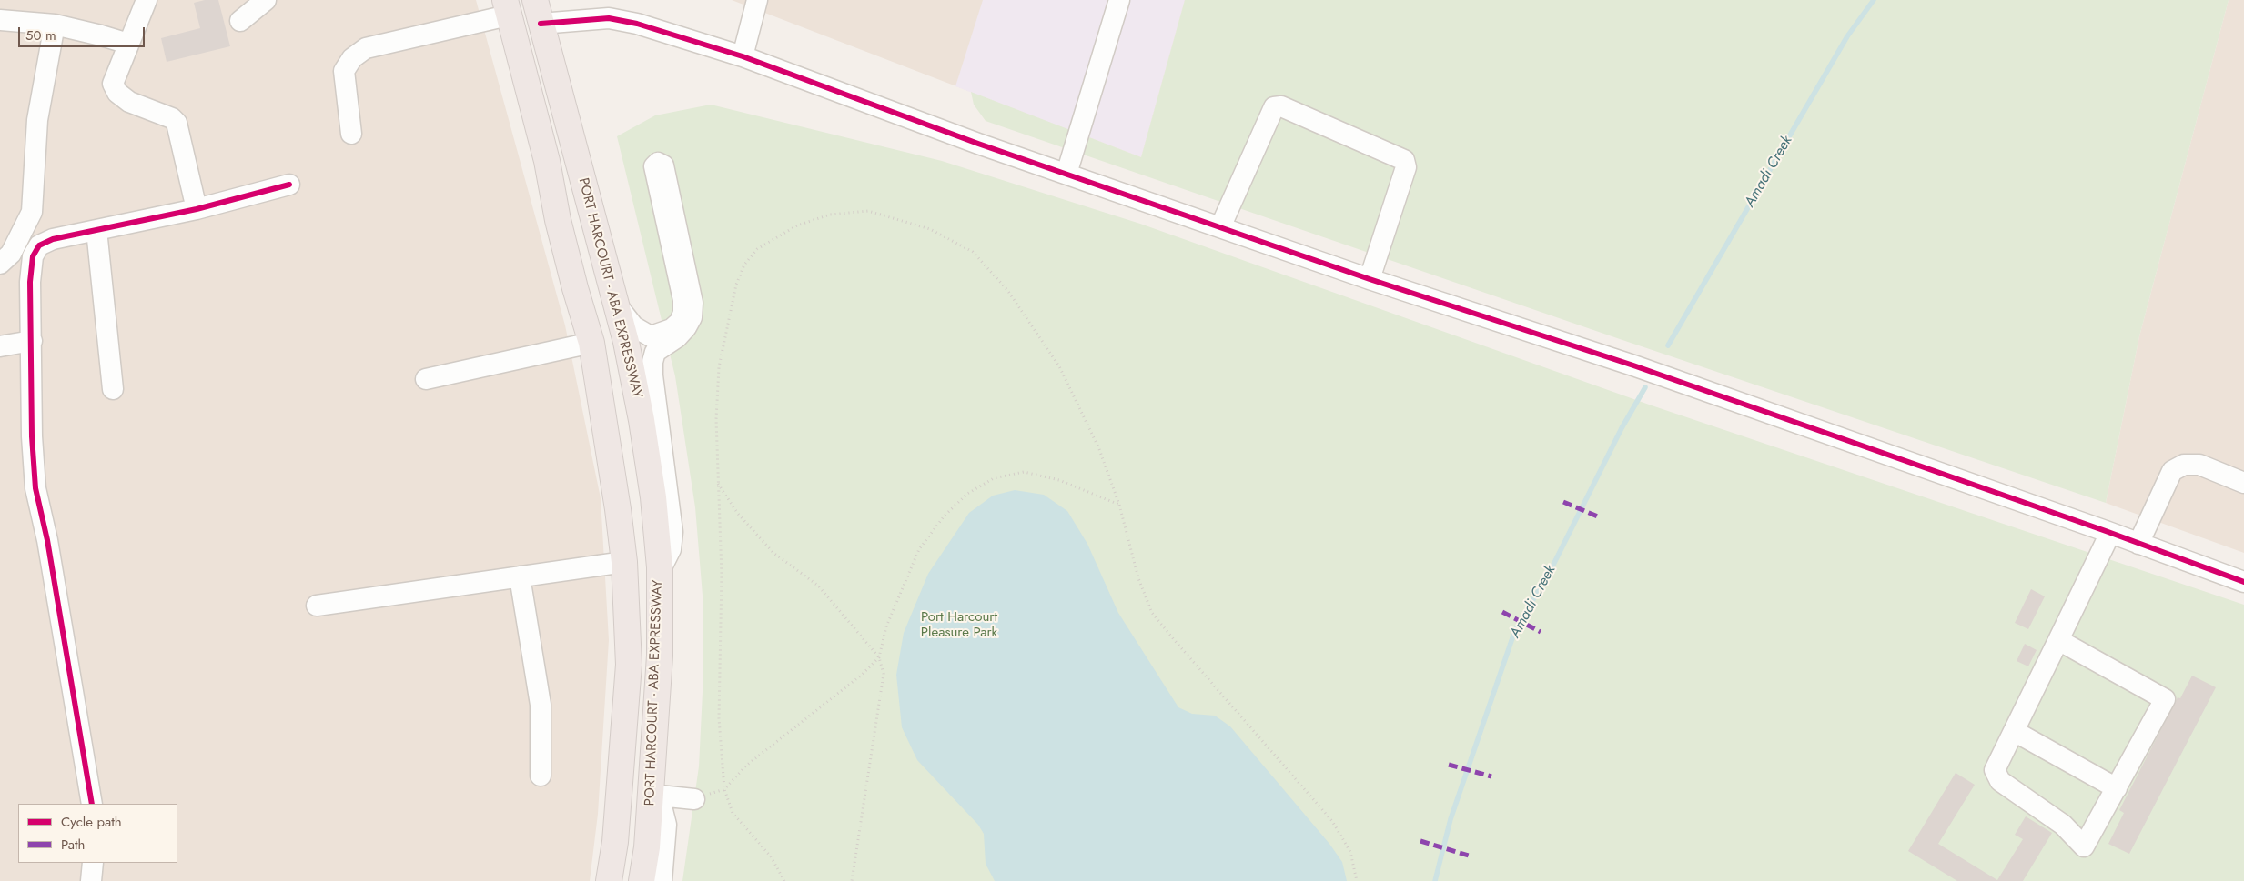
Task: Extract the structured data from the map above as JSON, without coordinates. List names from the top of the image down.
{
  "streets": {
    "highway": ["PORT HARCOURT - ABA EXPRESSWAY"]
  },
  "water": ["Amadi Creek"],
  "parks": ["Port Harcourt Pleasure Park"],
  "legend": ["Cycle path", "Path"],
  "scale_bar": "50 m"
}
